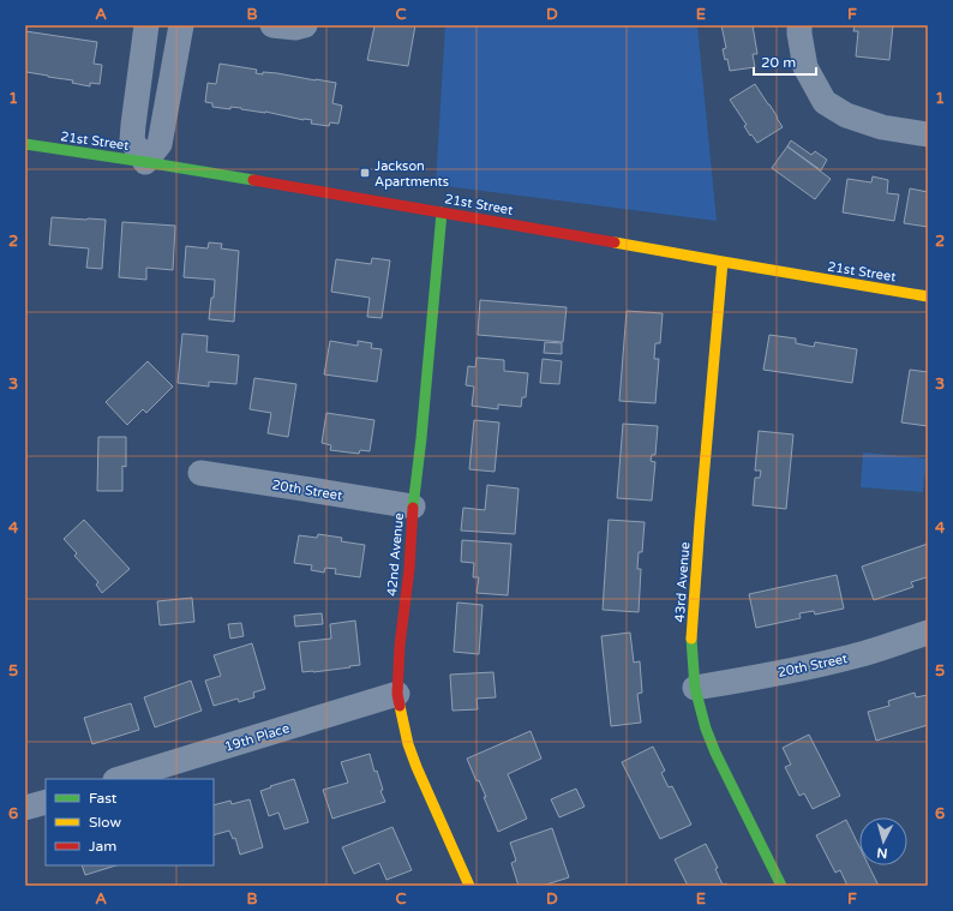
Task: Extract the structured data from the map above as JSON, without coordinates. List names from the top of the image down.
{
  "streets": {
    "street": [
      "21st Street",
      "20th Street",
      "42nd Avenue",
      "43rd Avenue",
      "19th Place"
    ]
  },
  "crossings": [
    ["21st Street", "42nd Avenue"],
    ["21st Street", "43rd Avenue"],
    ["20th Street", "42nd Avenue"],
    ["20th Street", "43rd Avenue"],
    ["42nd Avenue", "19th Place"]
  ],
  "places": {
    "transit": ["Jackson Apartments"]
  },
  "legend": ["Fast", "Slow", "Jam"],
  "scale_bar": "20 m",
  "north": "bottom",
  "grid": {
    "columns": [
      "A",
      "B",
      "C",
      "D",
      "E",
      "F"
    ],
    "rows": [
      "1",
      "2",
      "3",
      "4",
      "5",
      "6"
    ]
  }
}
